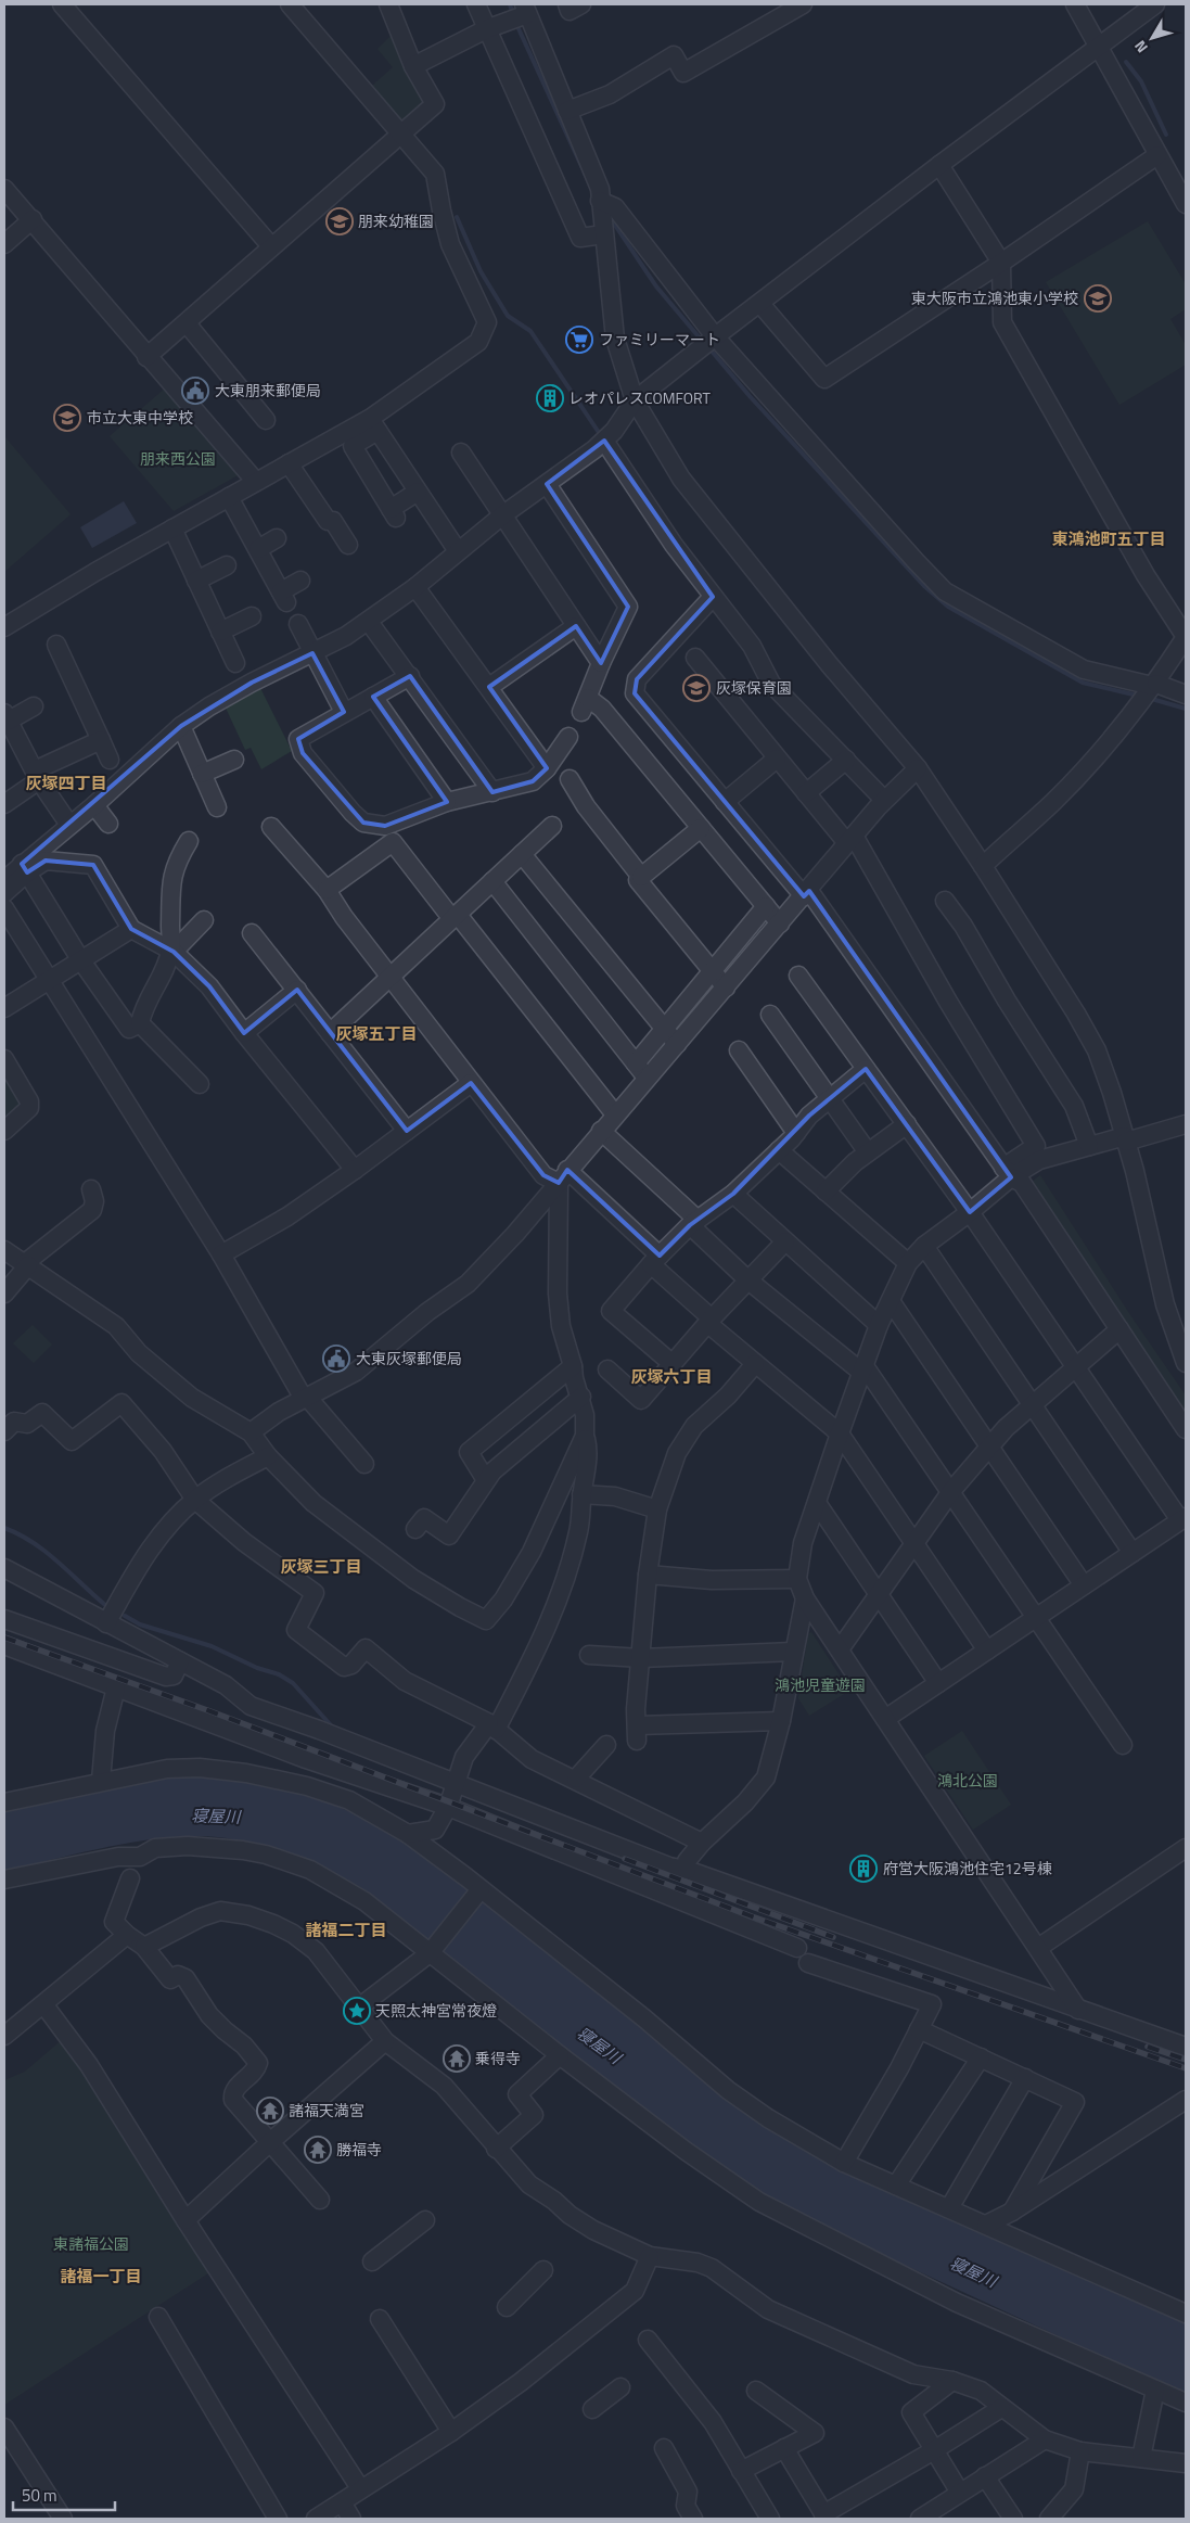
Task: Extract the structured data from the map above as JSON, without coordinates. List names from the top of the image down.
{
  "districts": [
    "東鴻池町五丁目",
    "灰塚四丁目",
    "灰塚五丁目",
    "灰塚六丁目",
    "灰塚三丁目",
    "諸福二丁目",
    "諸福一丁目"
  ],
  "water": ["寝屋川"],
  "parks": [
    "朋来西公園",
    "鴻池児童遊園",
    "鴻北公園",
    "東諸福公園"
  ],
  "places": {
    "school or university": [
      "朋来幼稚園",
      "東大阪市立鴻池東小学校",
      "市立大東中学校",
      "灰塚保育園"
    ],
    "supermarket": ["ファミリーマート"],
    "public building": ["大東朋来郵便局", "大東灰塚郵便局"],
    "building": ["レオパレスCOMFORT", "府営大阪鴻池住宅12号棟"],
    "place": ["天照太神宮常夜燈"],
    "temple": ["乗得寺", "諸福天満宮", "勝福寺"]
  },
  "scale_bar": "50 m",
  "north": "bottom left"
}
